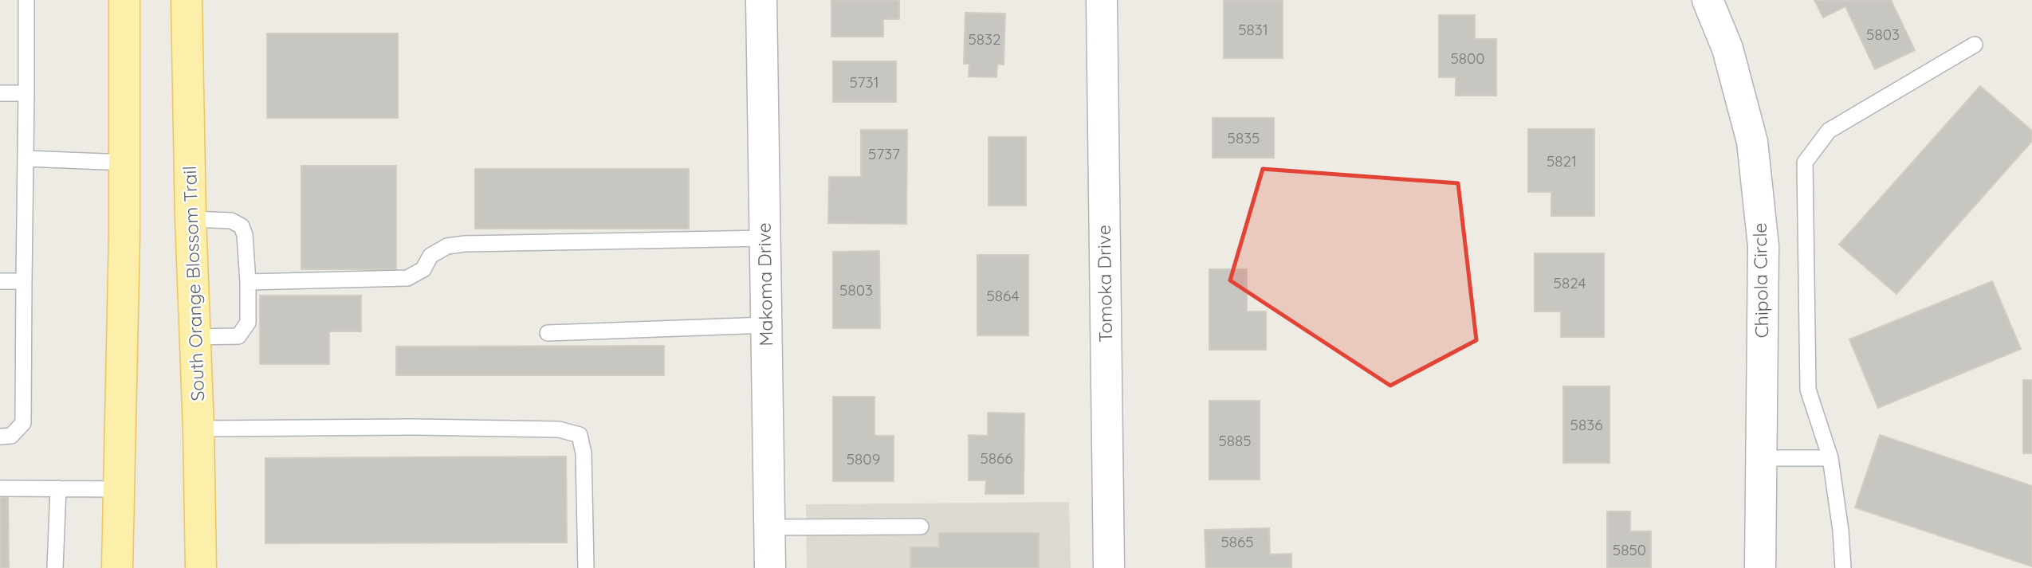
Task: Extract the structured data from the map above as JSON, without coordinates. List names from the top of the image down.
{
  "streets": {
    "main road": ["South Orange Blossom Trail"],
    "street": ["Chipola Circle", "Tomoka Drive", "Makoma Drive"]
  },
  "house_numbers": [
    "5831",
    "5803",
    "5832",
    "5800",
    "5731",
    "5835",
    "5737",
    "5821",
    "5824",
    "5803",
    "5864",
    "5836",
    "5885",
    "5866",
    "5809",
    "5865",
    "5850"
  ]
}
